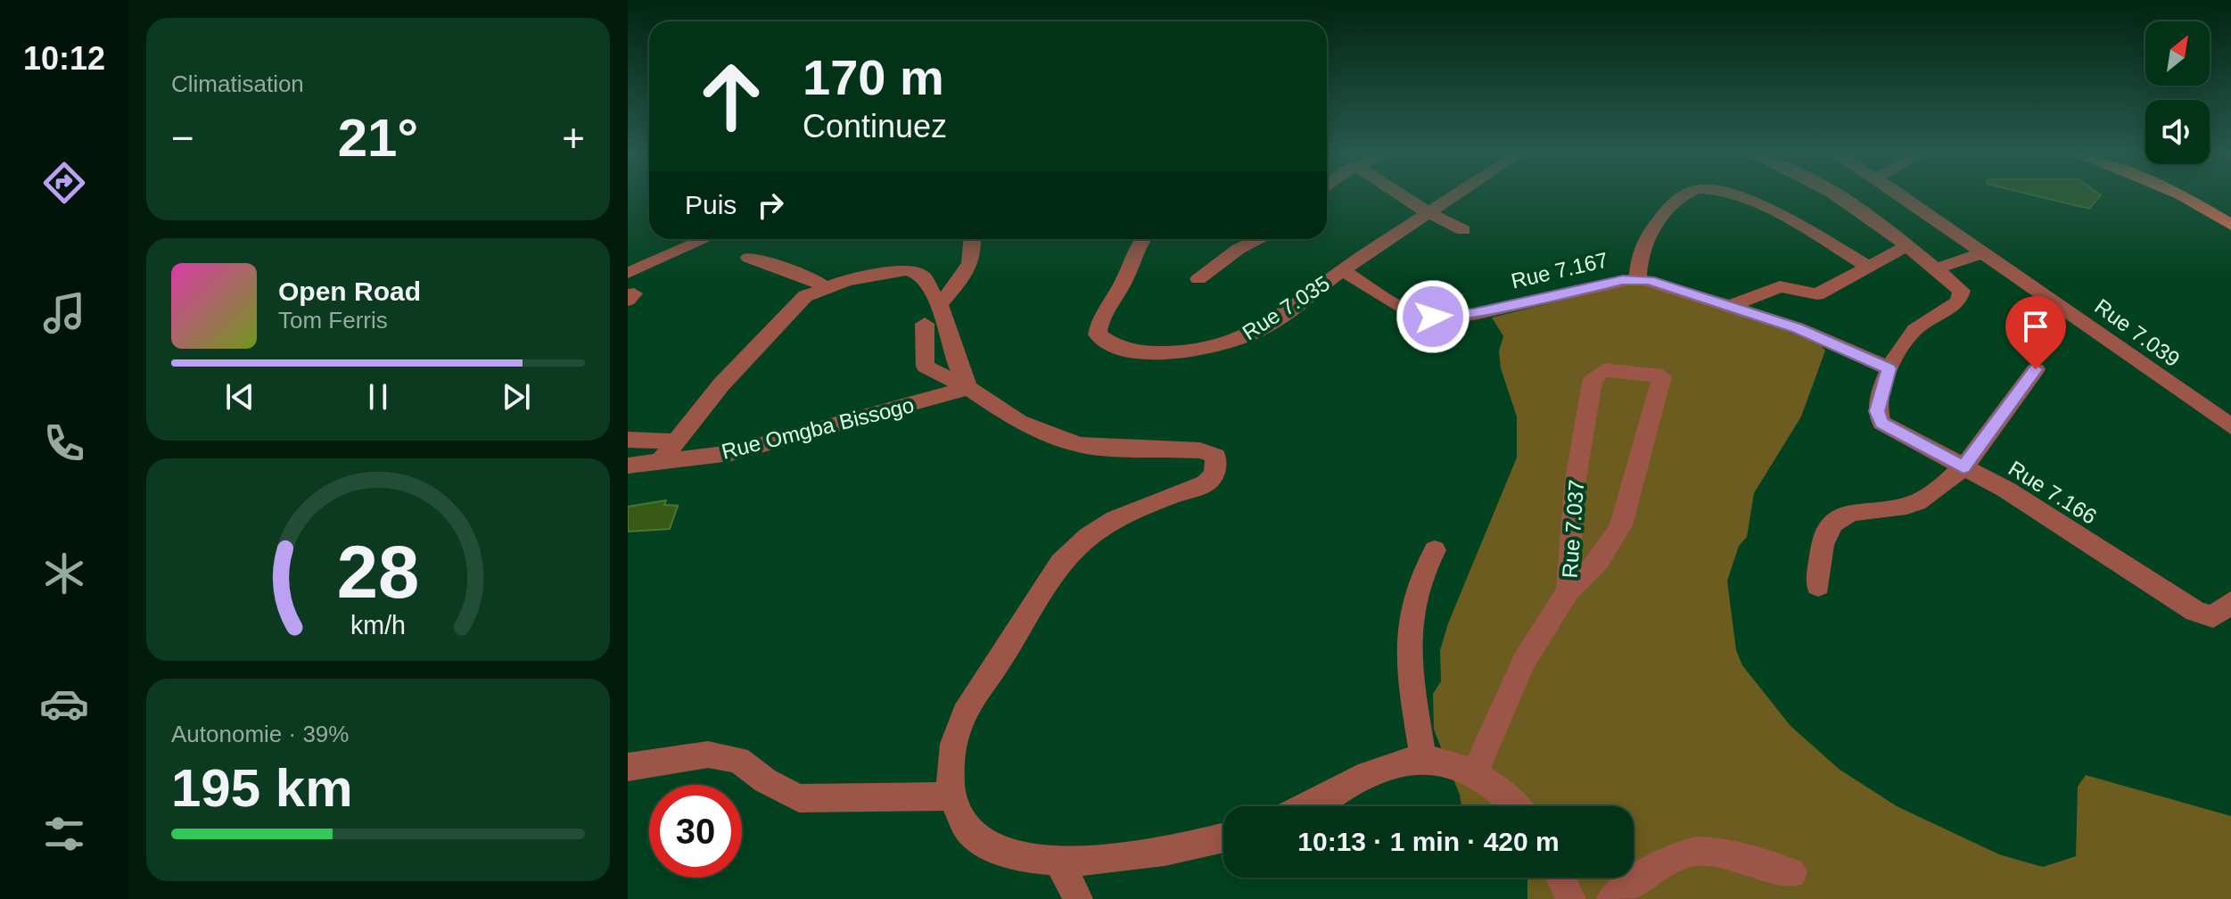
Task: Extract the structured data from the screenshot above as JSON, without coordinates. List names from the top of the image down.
{
  "streets": {
    "street": [
      "Rue 7.167",
      "Rue 7.035",
      "Rue 7.039",
      "Rue Omgba Bissogo",
      "Rue 7.166",
      "Rue 7.037"
    ]
  },
  "crossings": [
    ["Rue 7.167", "Rue 7.035"],
    ["Rue 7.167", "Rue 7.166"]
  ],
  "north": "top right",
  "page": {
    "tabs": "10:12",
    "tile": [
      "Climatisation",
      ["Autonomie · 39%", "195 km"]
    ],
    "turn": ["170 m", "Continuez"],
    "heat": ["−", "21°", "+"],
    "then": "Puis",
    "song": ["Open Road", "Tom Ferris"],
    "limit": "30",
    "trip": "10:13 · 1 min · 420 m",
    "gauge": ["28", "km/h"]
  }
}
